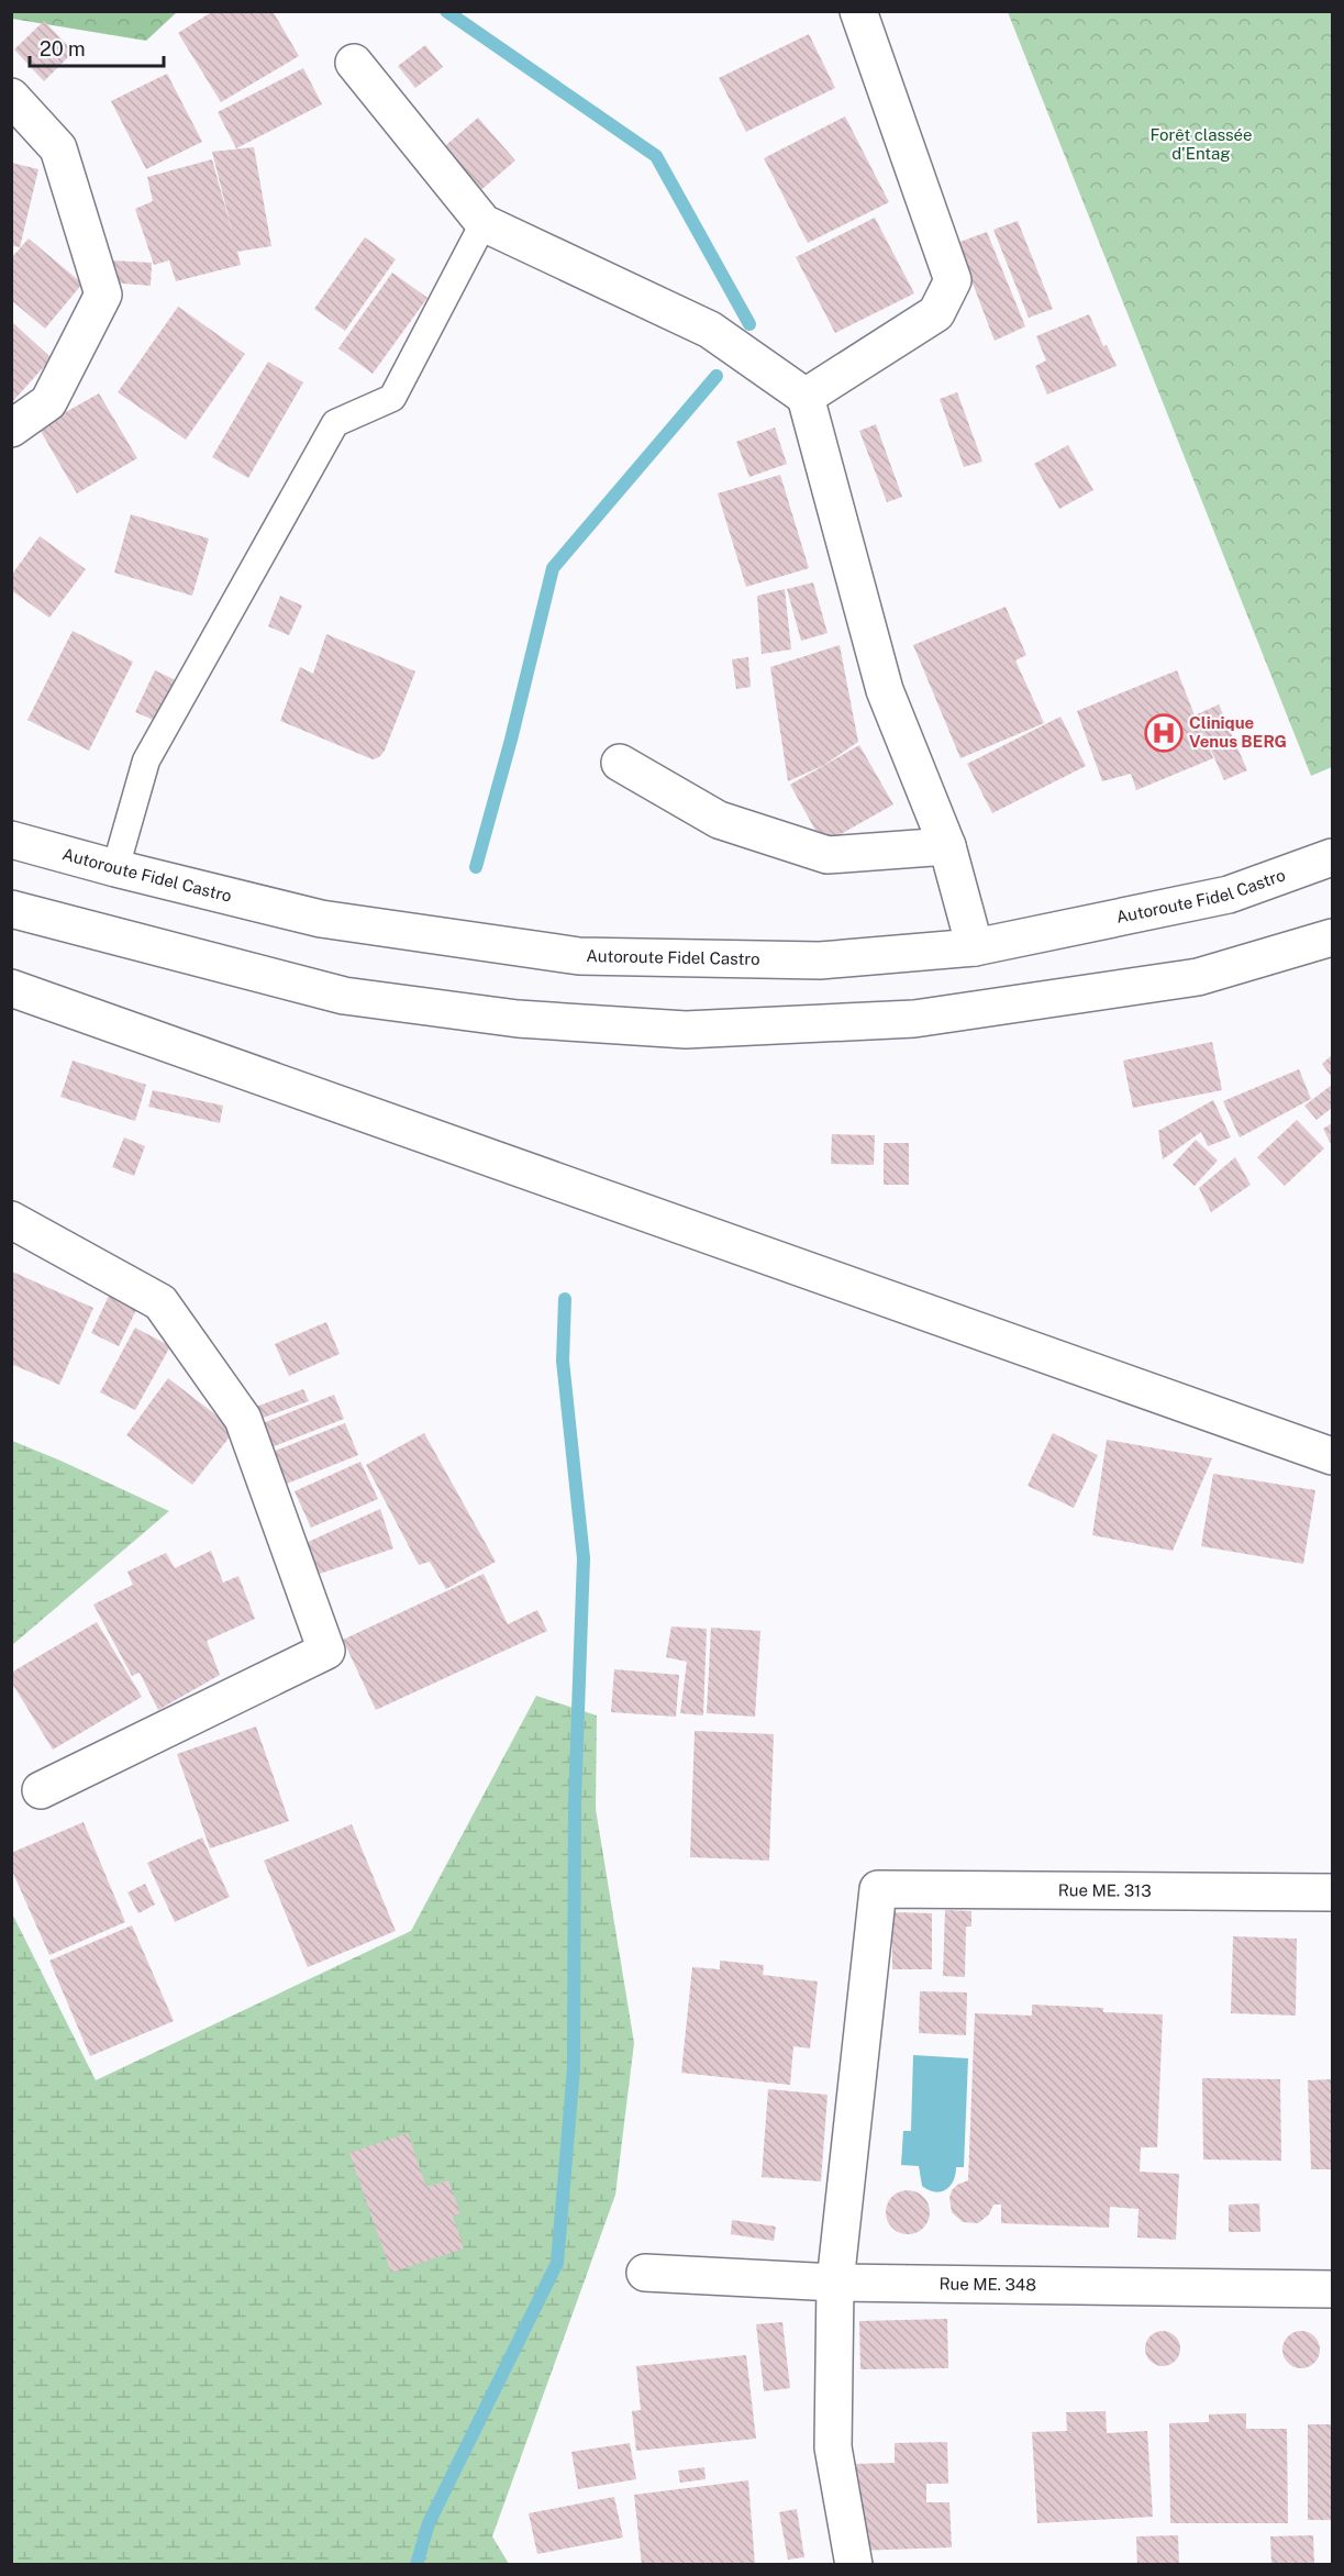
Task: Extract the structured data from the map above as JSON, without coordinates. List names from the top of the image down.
{
  "streets": {
    "main road": ["Autoroute Fidel Castro", "Rue ME. 313", "Rue ME. 348"]
  },
  "crossings": [
    ["Rue ME. 313", "Rue ME. 348"]
  ],
  "parks": ["Forêt classée d'Entag"],
  "places": {
    "hospital": ["Clinique Venus BERG"]
  },
  "scale_bar": "20 m"
}
